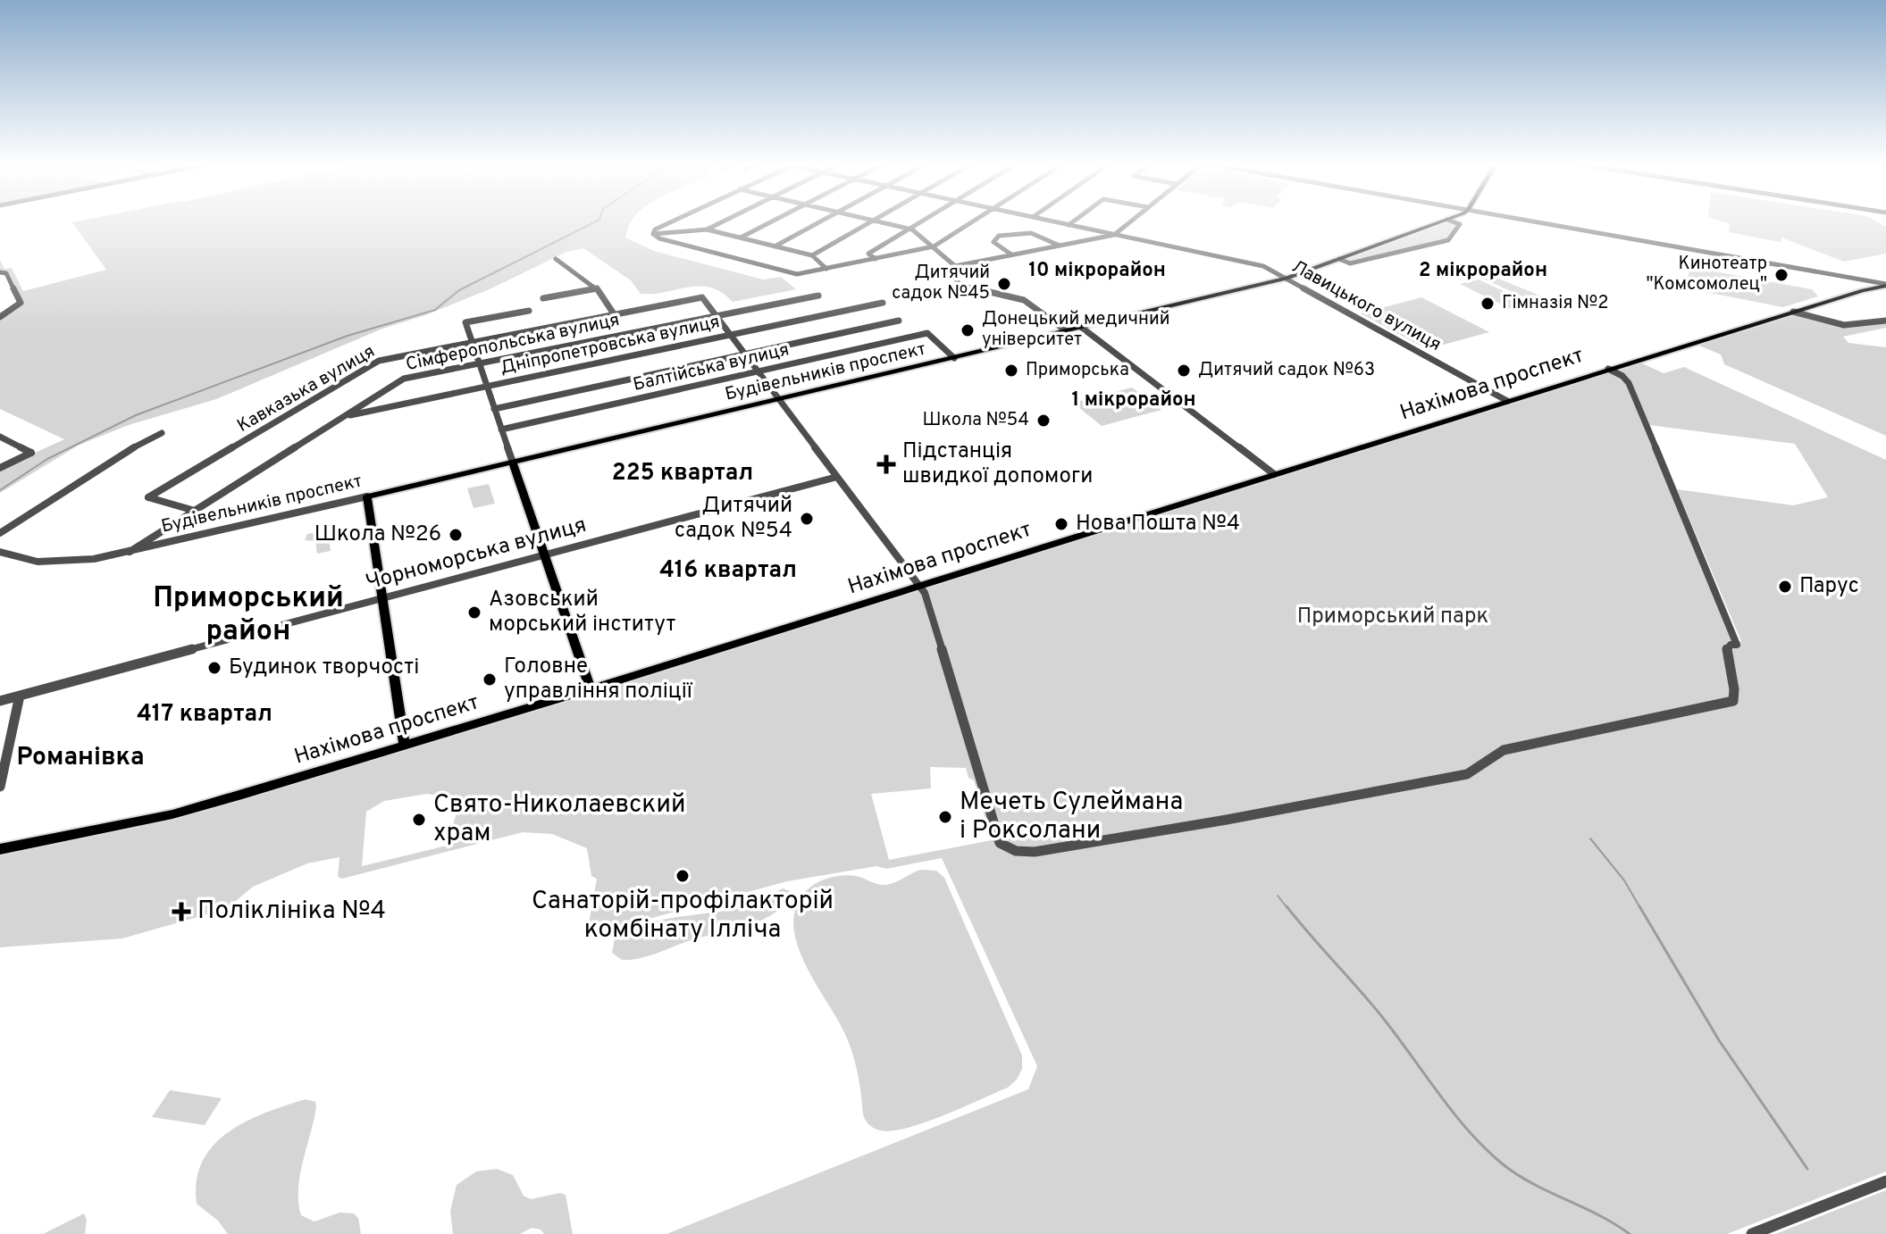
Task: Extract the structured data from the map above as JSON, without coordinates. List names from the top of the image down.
{
  "streets": {
    "main road": ["Будівельників проспект", "Нахімова проспект"],
    "street": [
      "Лавицького вулиця",
      "Сімферопольська вулиця",
      "Дніпропетровська вулиця",
      "Балтійська вулиця",
      "Кавказька вулиця",
      "Чорноморська вулиця"
    ]
  },
  "crossings": [
    ["Лавицького вулиця", "Будівельників проспект"],
    ["Лавицького вулиця", "Нахімова проспект"],
    ["Сімферопольська вулиця", "Дніпропетровська вулиця"],
    ["Сімферопольська вулиця", "Будівельників проспект"],
    ["Сімферопольська вулиця", "Кавказька вулиця"],
    ["Балтійська вулиця", "Будівельників проспект"]
  ],
  "districts": [
    "10 мікрорайон",
    "2 мікрорайон",
    "1 мікрорайон",
    "225 квартал",
    "416 квартал",
    "Приморський район",
    "417 квартал",
    "Романівка"
  ],
  "parks": ["Приморський парк"],
  "places": {
    "other": [
      "Кинотеатр \"Комсомолец\"",
      "Дитячий садок №45",
      "Гімназія №2",
      "Донецький медичний університет",
      "Приморська",
      "Дитячий садок №63",
      "Школа №54",
      "Дитячий садок №54",
      "Нова Пошта №4",
      "Школа №26",
      "Парус",
      "Азовський морський інститут",
      "Будинок творчості",
      "Головне управління поліції",
      "Мечеть Сулеймана і Роксолани",
      "Свято-Николаевский храм",
      "Санаторій-профілакторій комбінату Ілліча"
    ],
    "health": ["Підстанція швидкої допомоги", "Поліклініка №4"]
  }
}
